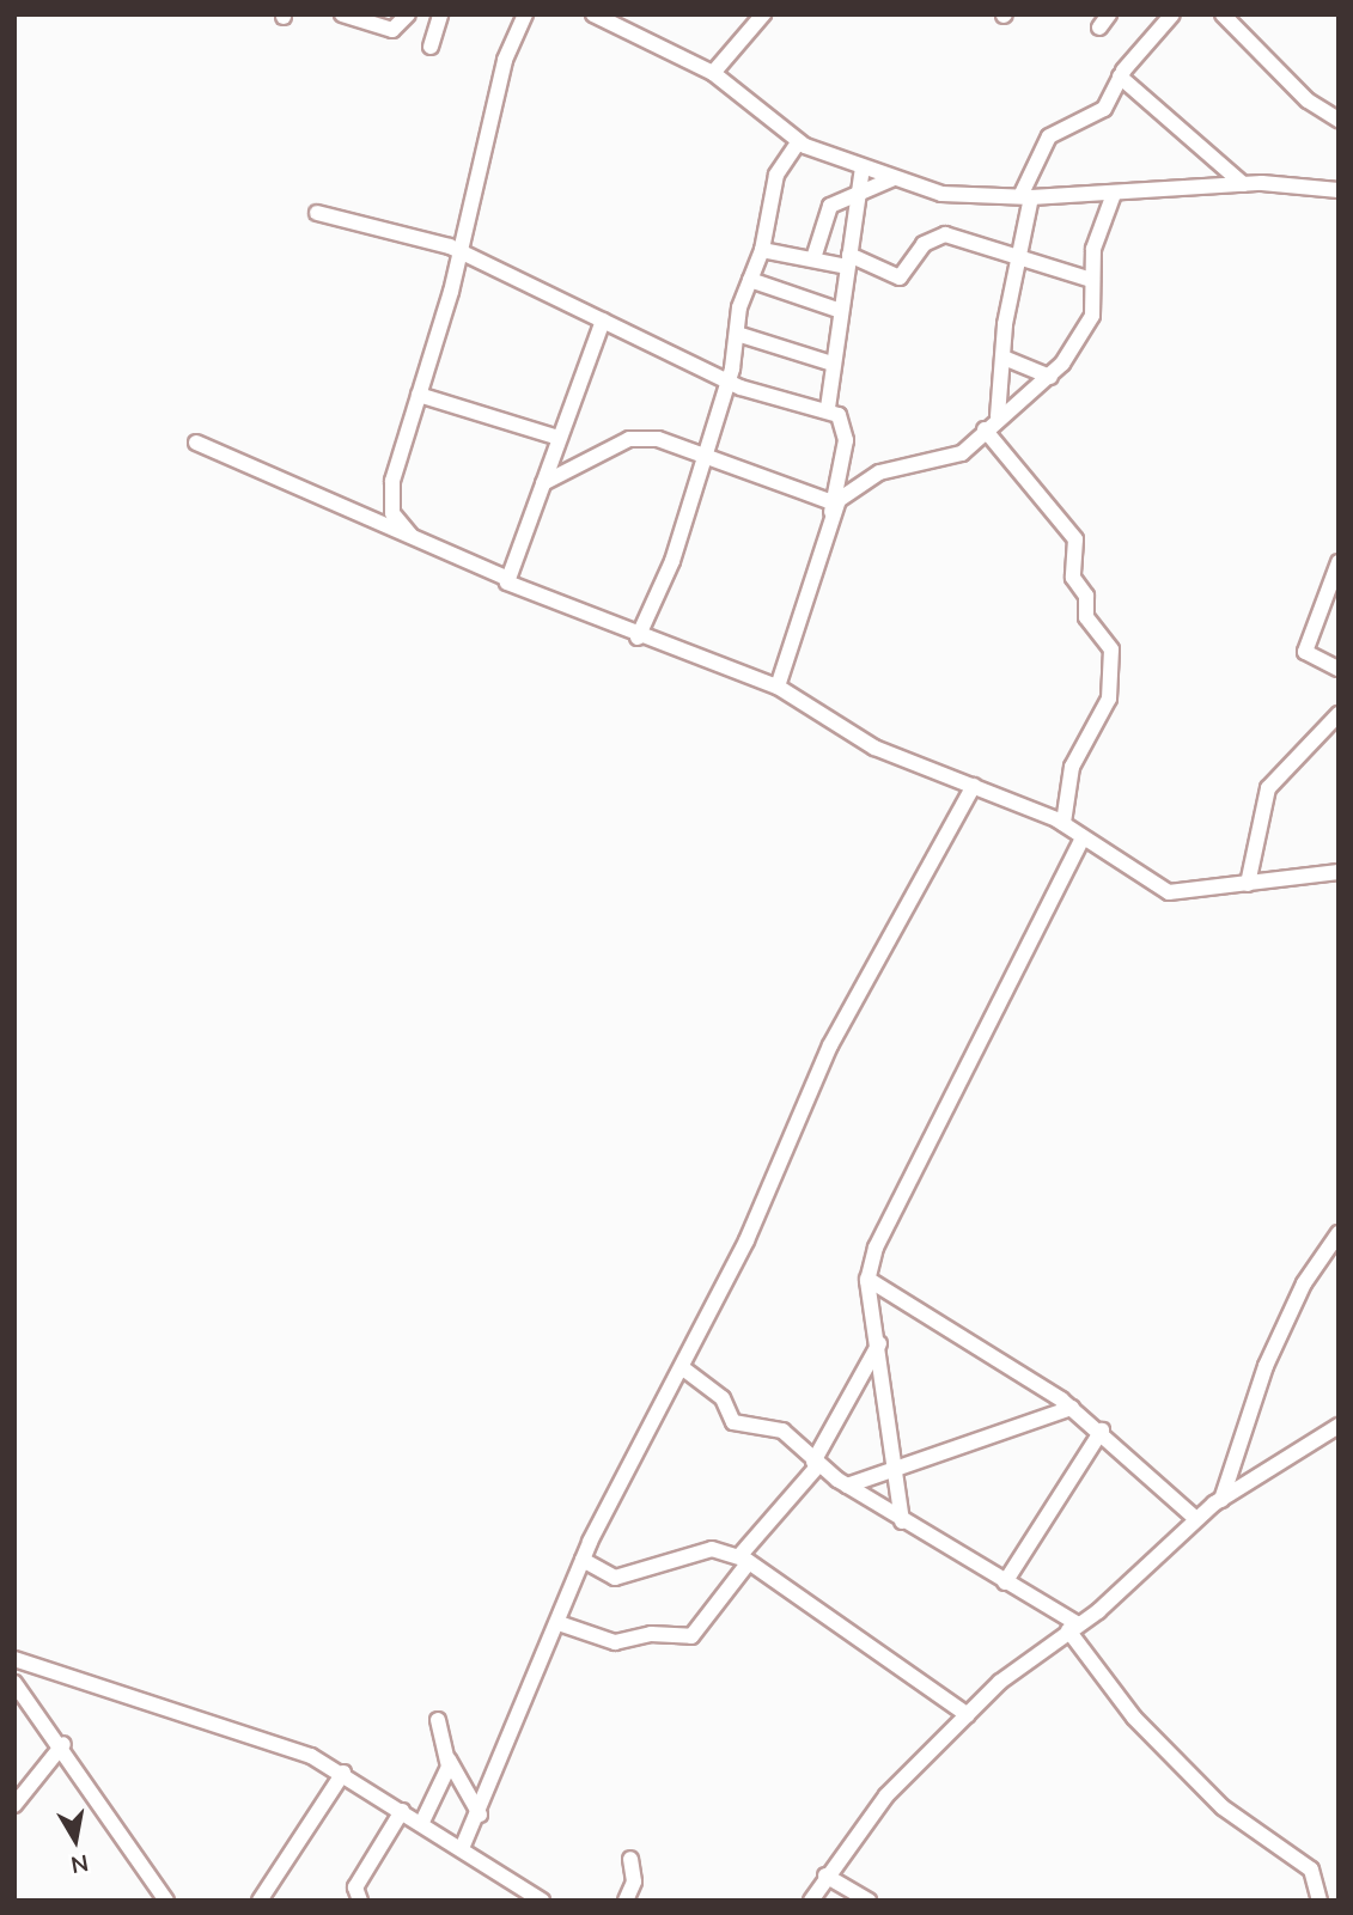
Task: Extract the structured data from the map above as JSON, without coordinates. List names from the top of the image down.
{
  "north": "bottom"
}
